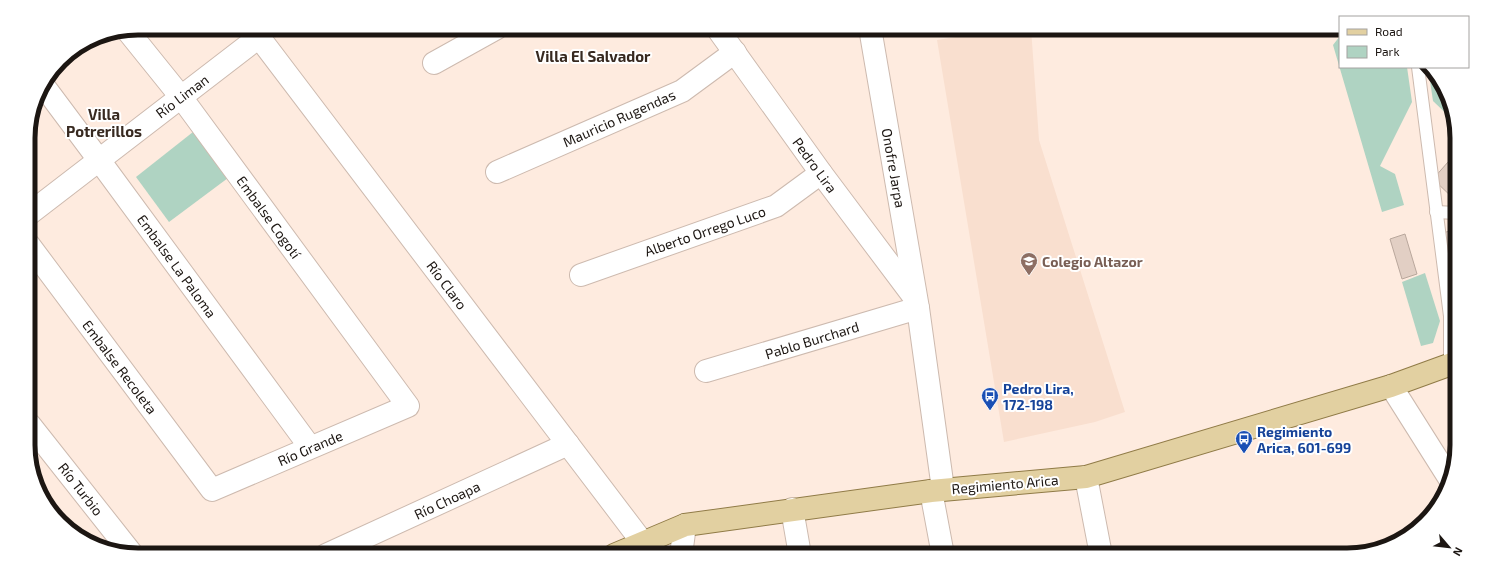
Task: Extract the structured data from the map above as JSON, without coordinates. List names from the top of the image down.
{
  "streets": {
    "main road": ["Regimiento Arica"],
    "street": [
      "Río Liman",
      "Mauricio Rugendas",
      "Pedro Lira",
      "Onofre Jarpa",
      "Embalse Cogotí",
      "Alberto Orrego Luco",
      "Embalse La Paloma",
      "Río Claro",
      "Pablo Burchard",
      "Embalse Recoleta",
      "Río Grande",
      "Río Turbio",
      "Río Choapa"
    ]
  },
  "crossings": [
    ["Río Liman", "Embalse Cogotí"],
    ["Río Liman", "Embalse La Paloma"],
    ["Mauricio Rugendas", "Pedro Lira"],
    ["Pedro Lira", "Onofre Jarpa"],
    ["Pedro Lira", "Alberto Orrego Luco"],
    ["Pedro Lira", "Pablo Burchard"],
    ["Pedro Lira", "Regimiento Arica"],
    ["Onofre Jarpa", "Pablo Burchard"],
    ["Embalse Cogotí", "Río Grande"],
    ["Embalse La Paloma", "Río Grande"],
    ["Río Claro", "Regimiento Arica"],
    ["Río Claro", "Río Choapa"],
    ["Embalse Recoleta", "Río Grande"]
  ],
  "districts": ["Villa El Salvador", "Villa Potrerillos"],
  "places": {
    "school or university": ["Colegio Altazor"],
    "bus stop": ["Pedro Lira, 172-198", "Regimiento Arica, 601-699"]
  },
  "legend": ["Road", "Park"],
  "north": "bottom right"
}
